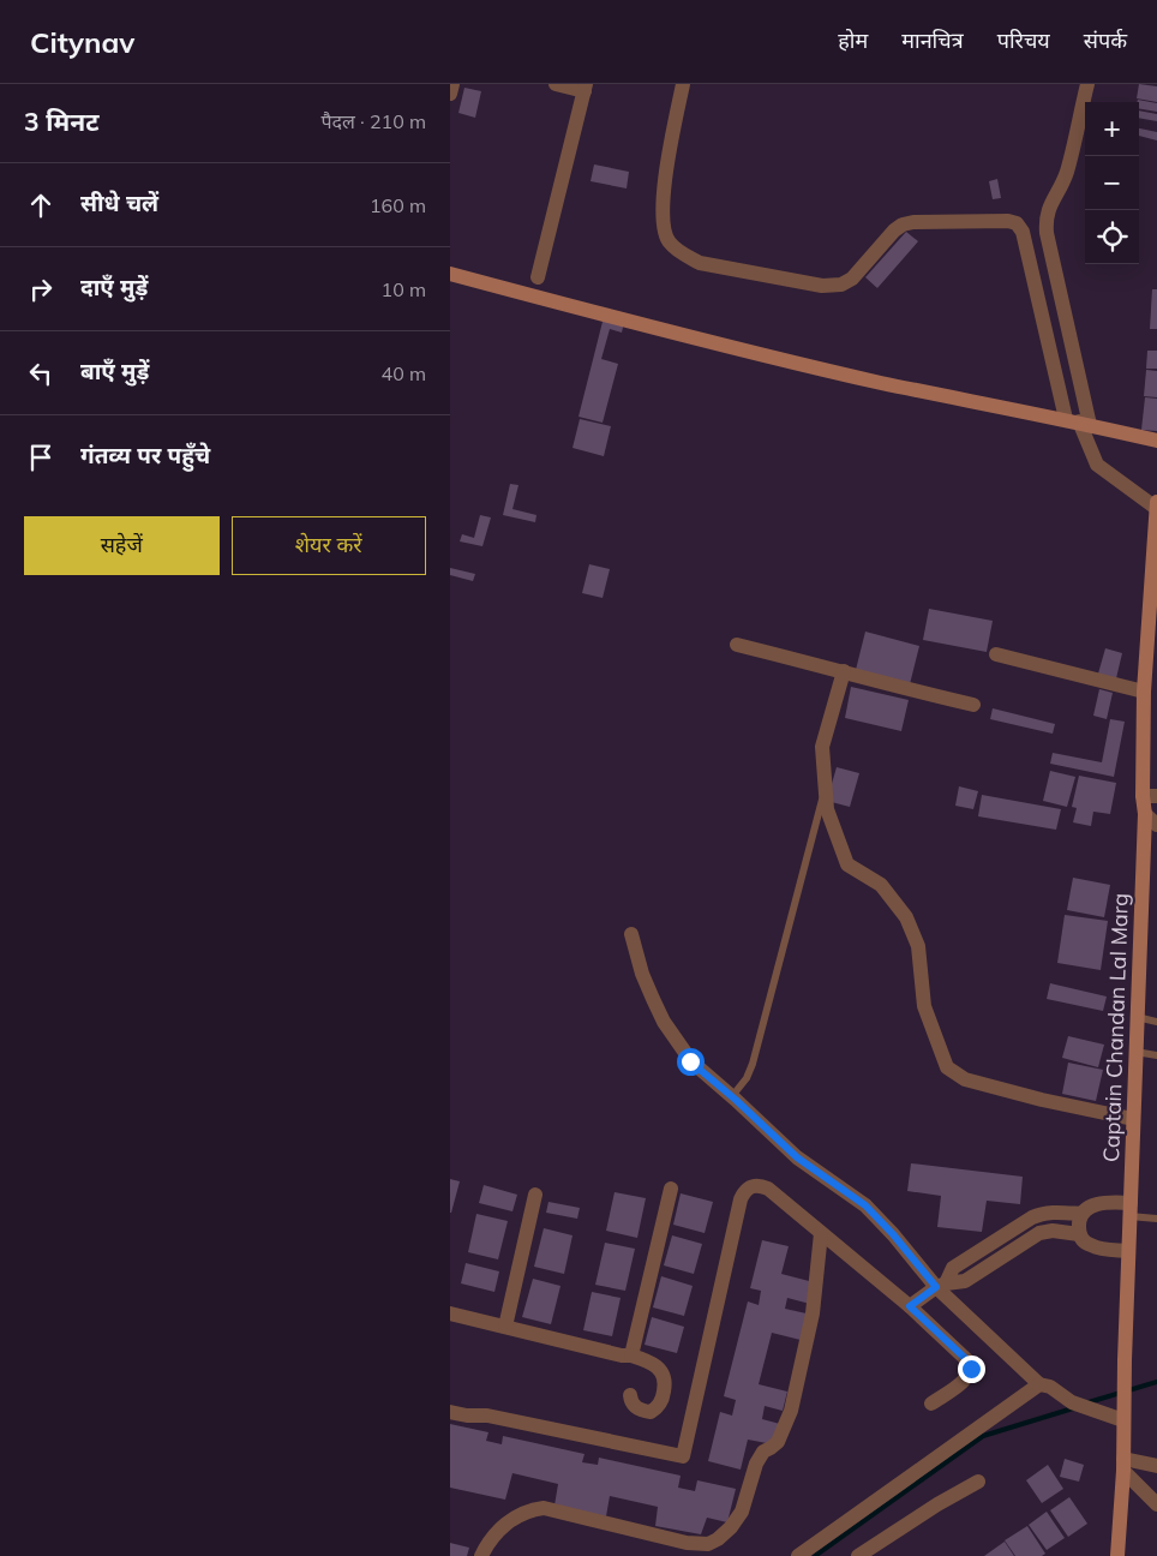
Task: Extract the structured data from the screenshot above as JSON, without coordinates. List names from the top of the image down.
{
  "streets": {
    "street": ["Captain Chandan Lal Marg"]
  },
  "page": {
    "header": "Citynav",
    "nav": [
      "होम",
      "मानचित्र",
      "परिचय",
      "संपर्क"
    ],
    "heading": ["3 मिनट", "पैदल · 210 m"],
    "map_buttons": ["+", "−"],
    "list": [
      ["सीधे चलें", "160 m"],
      ["दाएँ मुड़ें", "10 m"],
      ["बाएँ मुड़ें", "40 m"],
      "गंतव्य पर पहुँचे"
    ],
    "buttons": ["सहेजें", "शेयर करें"]
  }
}
